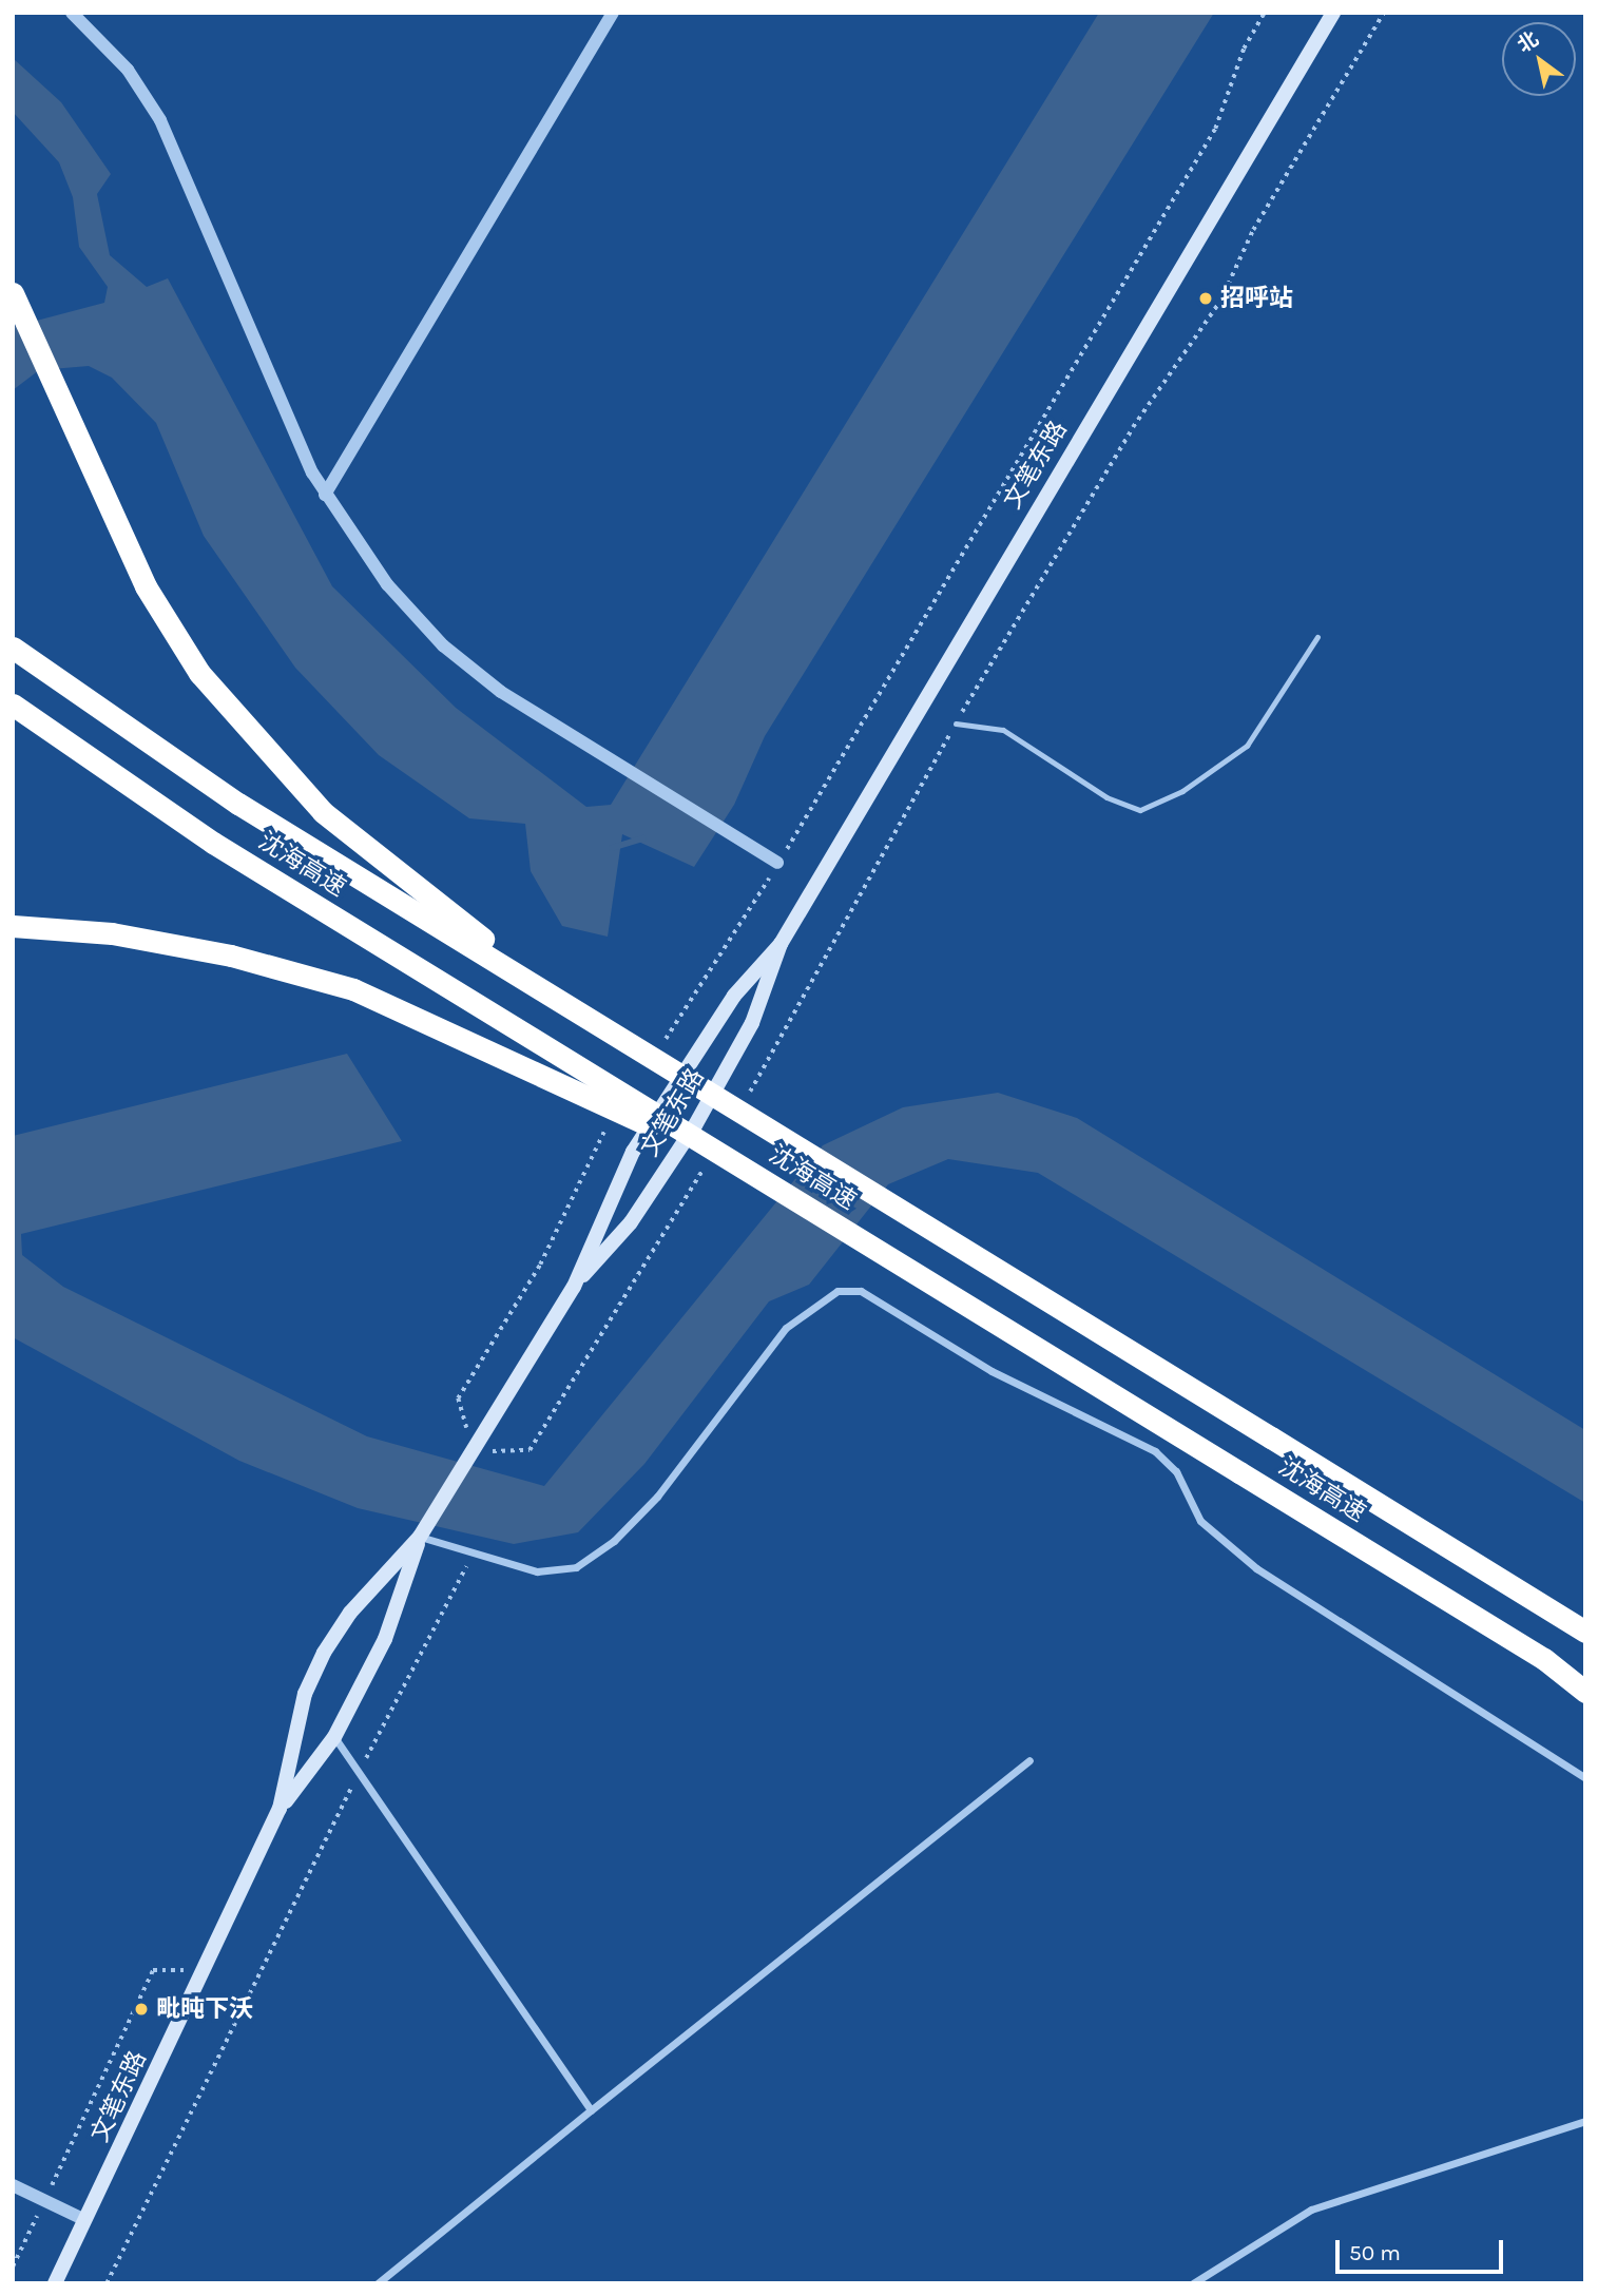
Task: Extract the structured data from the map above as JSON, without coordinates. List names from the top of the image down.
{
  "streets": {
    "highway": ["沈海高速"],
    "main road": ["文笔东路"]
  },
  "places": ["招呼站", "毗旽下沃"],
  "scale_bar": "50 m",
  "north": "top left"
}
